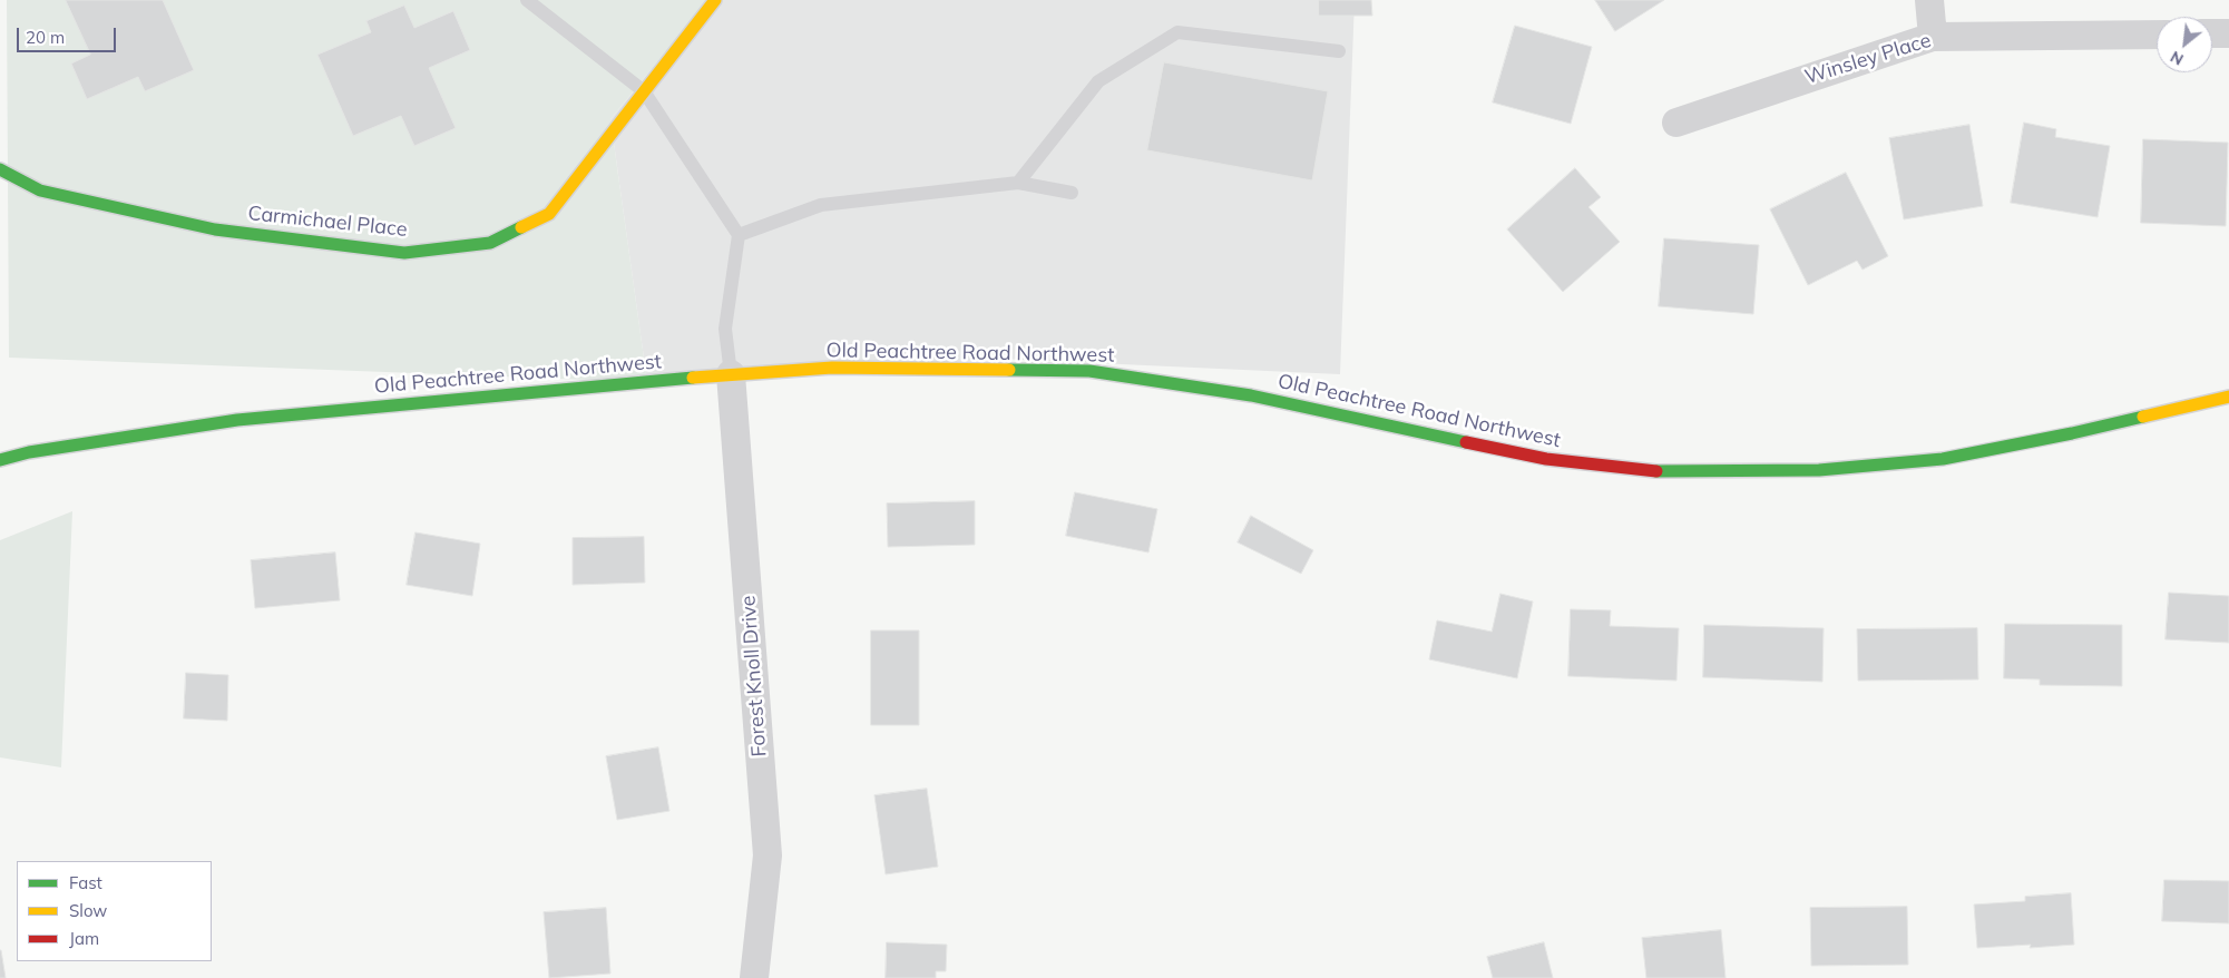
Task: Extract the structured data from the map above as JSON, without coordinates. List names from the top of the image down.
{
  "streets": {
    "main road": ["Carmichael Place", "Old Peachtree Road Northwest"],
    "street": ["Winsley Place", "Forest Knoll Drive"]
  },
  "crossings": [
    ["Old Peachtree Road Northwest", "Forest Knoll Drive"]
  ],
  "legend": ["Fast", "Slow", "Jam"],
  "scale_bar": "20 m",
  "north": "bottom left"
}
